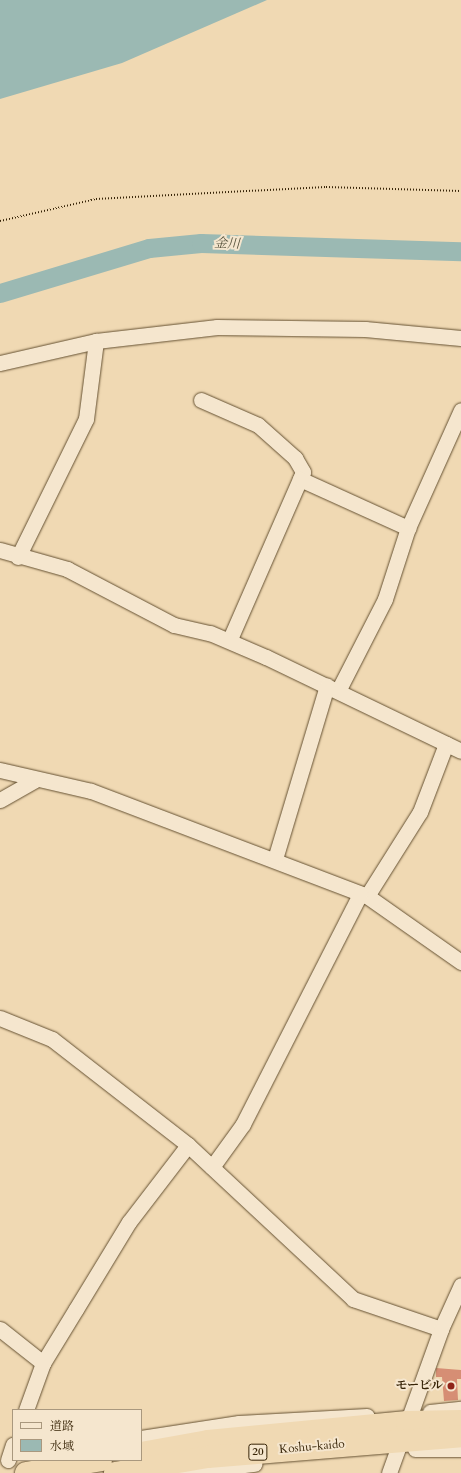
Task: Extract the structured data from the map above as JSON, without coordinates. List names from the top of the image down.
{
  "streets": {
    "highway": ["Koshu-kaido", "20"]
  },
  "water": ["金川"],
  "places": ["モービル"],
  "legend": ["道路", "水域"]
}
